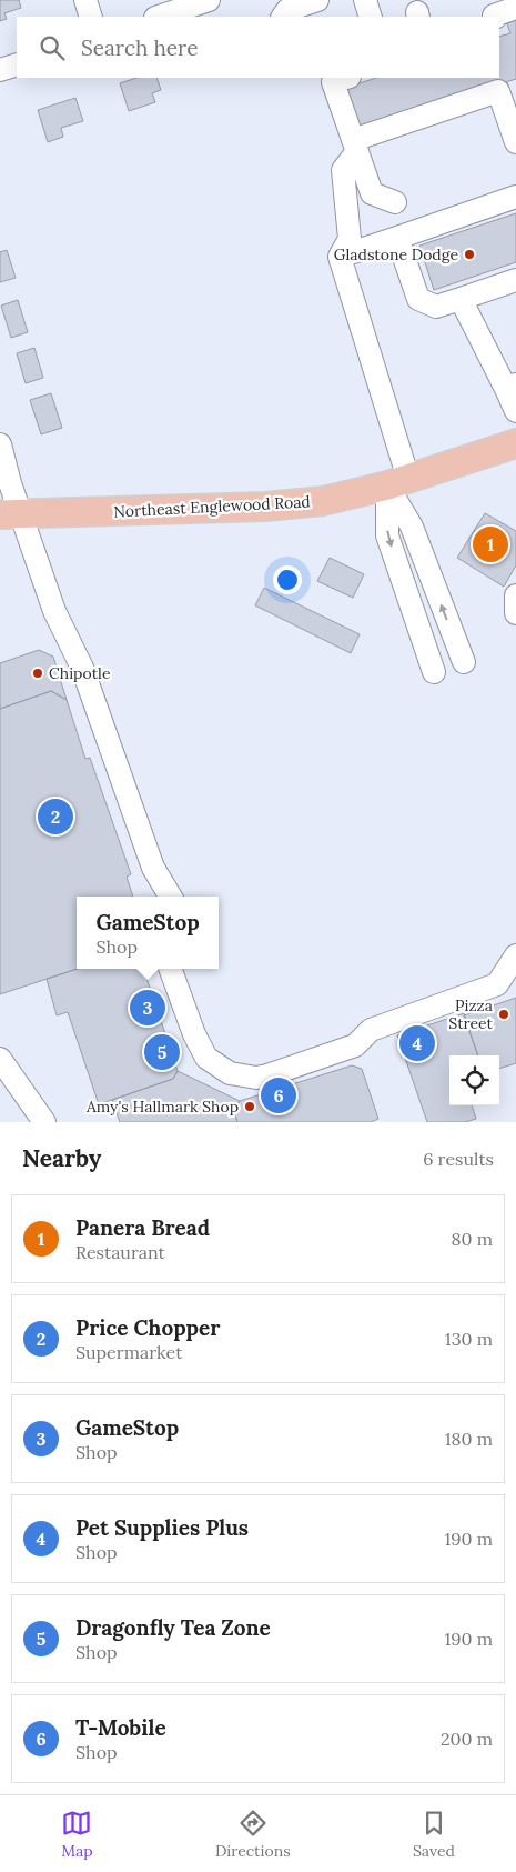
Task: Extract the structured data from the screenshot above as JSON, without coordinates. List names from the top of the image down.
{
  "streets": {
    "main road": ["Northeast Englewood Road"]
  },
  "places": [
    "Gladstone Dodge",
    "Chipotle",
    "Pizza Street",
    "Amy's Hallmark Shop"
  ],
  "page": {
    "search": "Search here",
    "pins": [
      "1",
      "2",
      "3",
      "4",
      "5",
      "6"
    ],
    "popup": ["GameStop", "Shop"],
    "heading": ["Nearby", "6 results"],
    "list": [
      {
        "mark": "1",
        "name": "Panera Bread",
        "note": "Restaurant",
        "value": "80 m"
      },
      {
        "mark": "2",
        "name": "Price Chopper",
        "note": "Supermarket",
        "value": "130 m"
      },
      {
        "mark": "3",
        "name": "GameStop",
        "note": "Shop",
        "value": "180 m"
      },
      {
        "mark": "4",
        "name": "Pet Supplies Plus",
        "note": "Shop",
        "value": "190 m"
      },
      {
        "mark": "5",
        "name": "Dragonfly Tea Zone",
        "note": "Shop",
        "value": "190 m"
      },
      {
        "mark": "6",
        "name": "T-Mobile",
        "note": "Shop",
        "value": "200 m"
      }
    ],
    "nav": ["Map", "Directions", "Saved"]
  }
}
